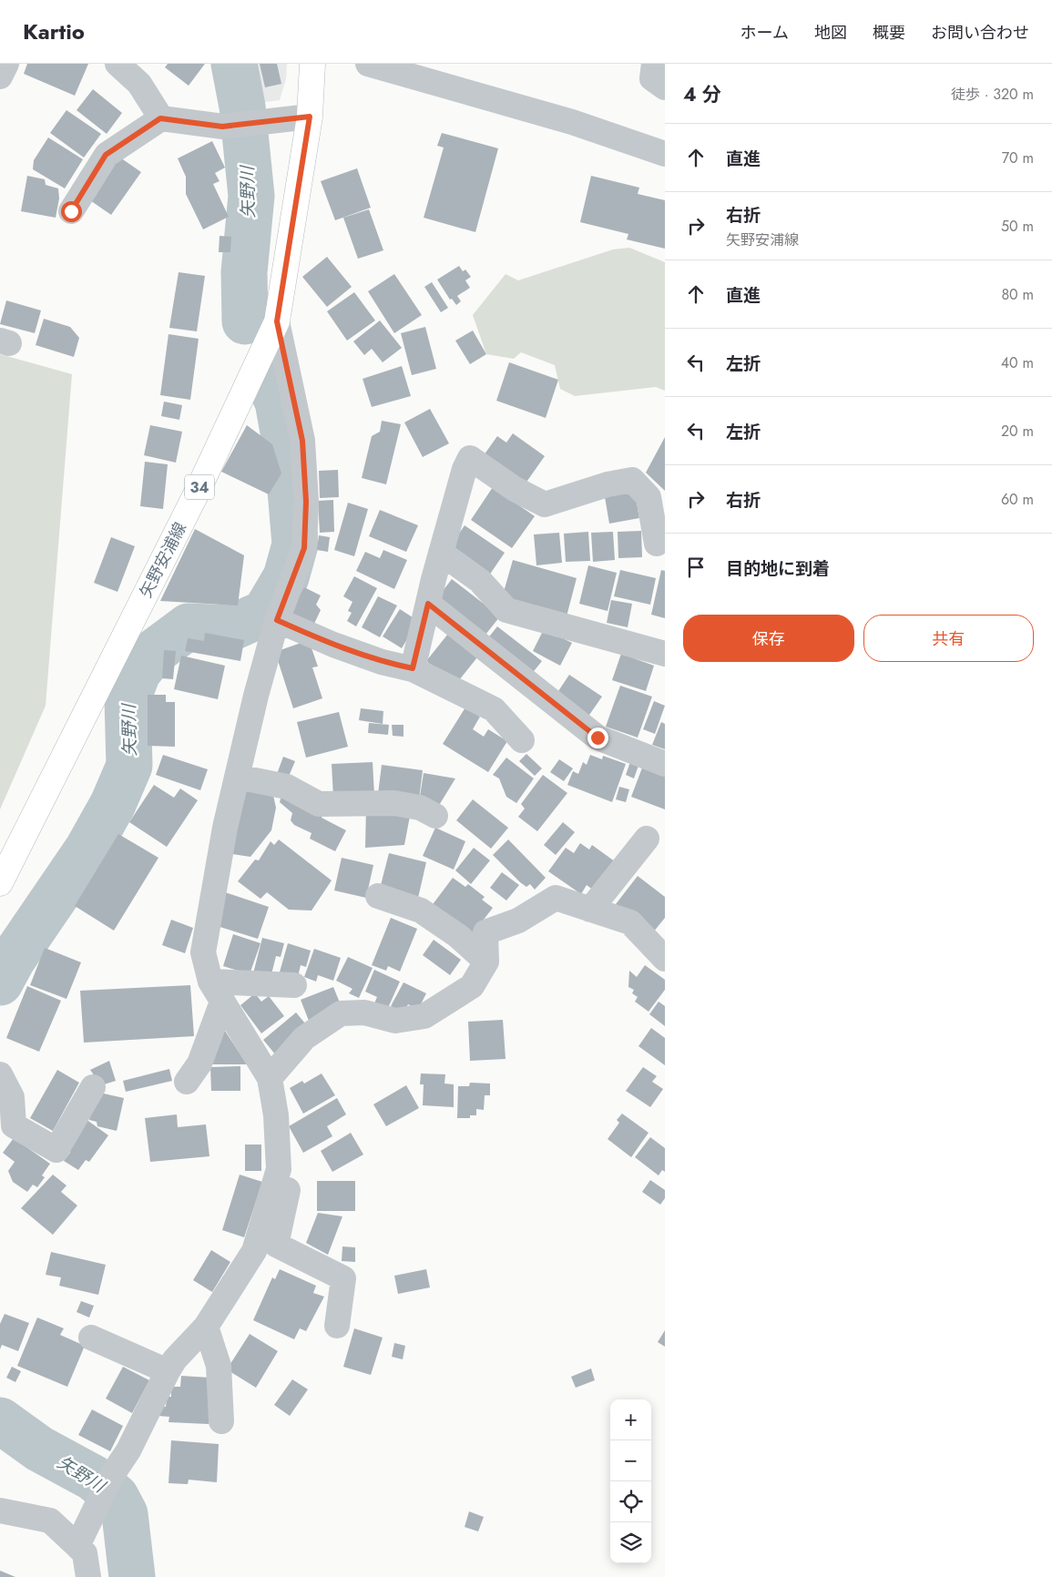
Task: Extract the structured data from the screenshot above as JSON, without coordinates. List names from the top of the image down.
{
  "streets": {
    "main road": ["34", "矢野安浦線"]
  },
  "water": ["矢野川"],
  "page": {
    "header": "Kartio",
    "nav": [
      "ホーム",
      "地図",
      "概要",
      "お問い合わせ"
    ],
    "heading": ["4 分", "徒歩 · 320 m"],
    "list": [
      ["直進", "70 m"],
      ["右折", "矢野安浦線", "50 m"],
      ["直進", "80 m"],
      ["左折", "40 m"],
      ["左折", "20 m"],
      ["右折", "60 m"],
      "目的地に到着"
    ],
    "buttons": ["保存", "共有"],
    "map_buttons": ["+", "−"]
  }
}
